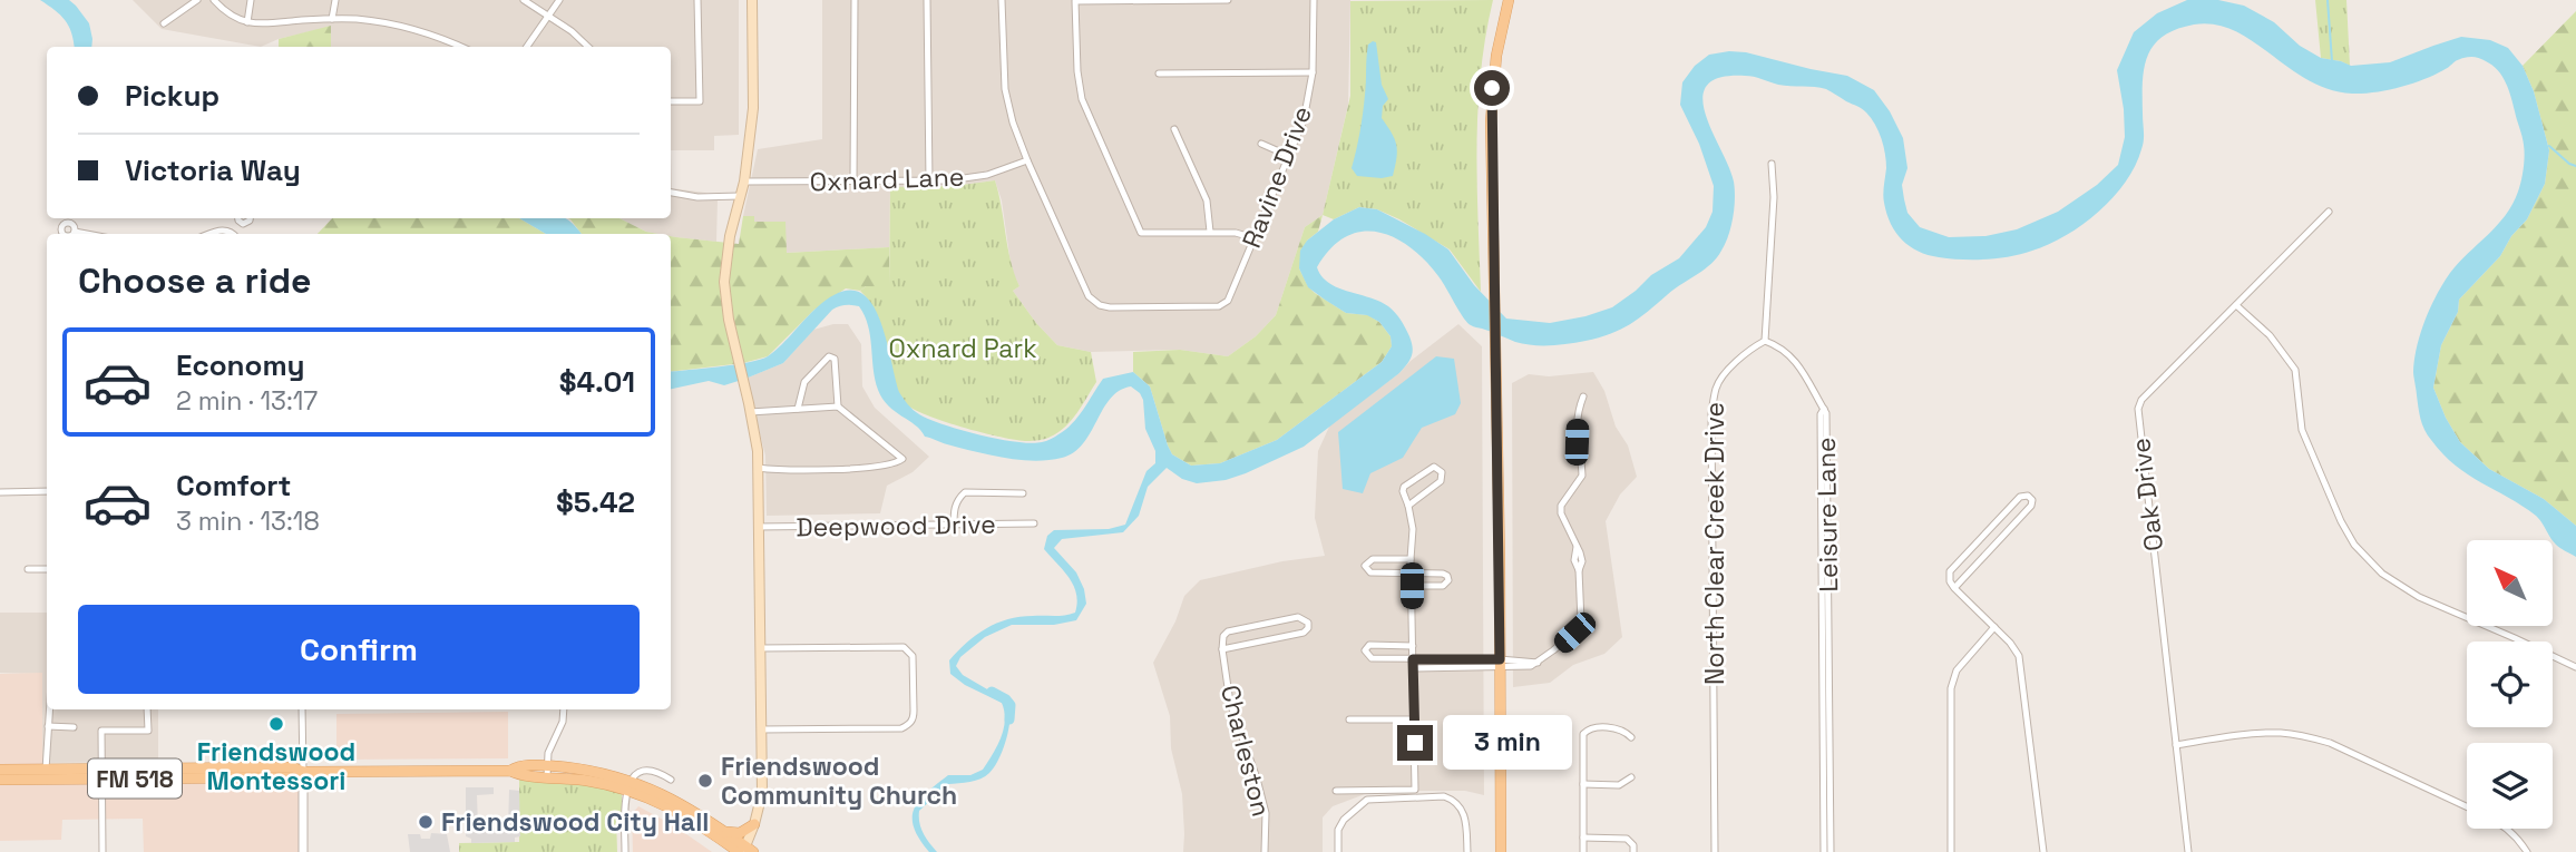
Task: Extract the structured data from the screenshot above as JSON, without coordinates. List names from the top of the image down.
{
  "streets": {
    "main road": ["FM 518"],
    "street": [
      "Ravine Drive",
      "Oxnard Lane",
      "Oak Drive",
      "Leisure Lane",
      "Deepwood Drive",
      "North Clear Creek Drive",
      "Charleston"
    ]
  },
  "crossings": [
    ["Ravine Drive", "Oxnard Lane"],
    ["Leisure Lane", "North Clear Creek Drive"]
  ],
  "parks": ["Oxnard Park"],
  "places": ["Friendswood Montessori", "Friendswood Community Church", "Friendswood City Hall"],
  "north": "top left",
  "page": {
    "banner": ["Pickup", "Victoria Way"],
    "heading": "Choose a ride",
    "list": [
      {
        "name": "Economy",
        "note": "2 min · 13:17",
        "value": "$4.01"
      },
      {
        "name": "Comfort",
        "note": "3 min · 13:18",
        "value": "$5.42"
      }
    ],
    "buttons": "Confirm",
    "bubble": "3 min"
  }
}
